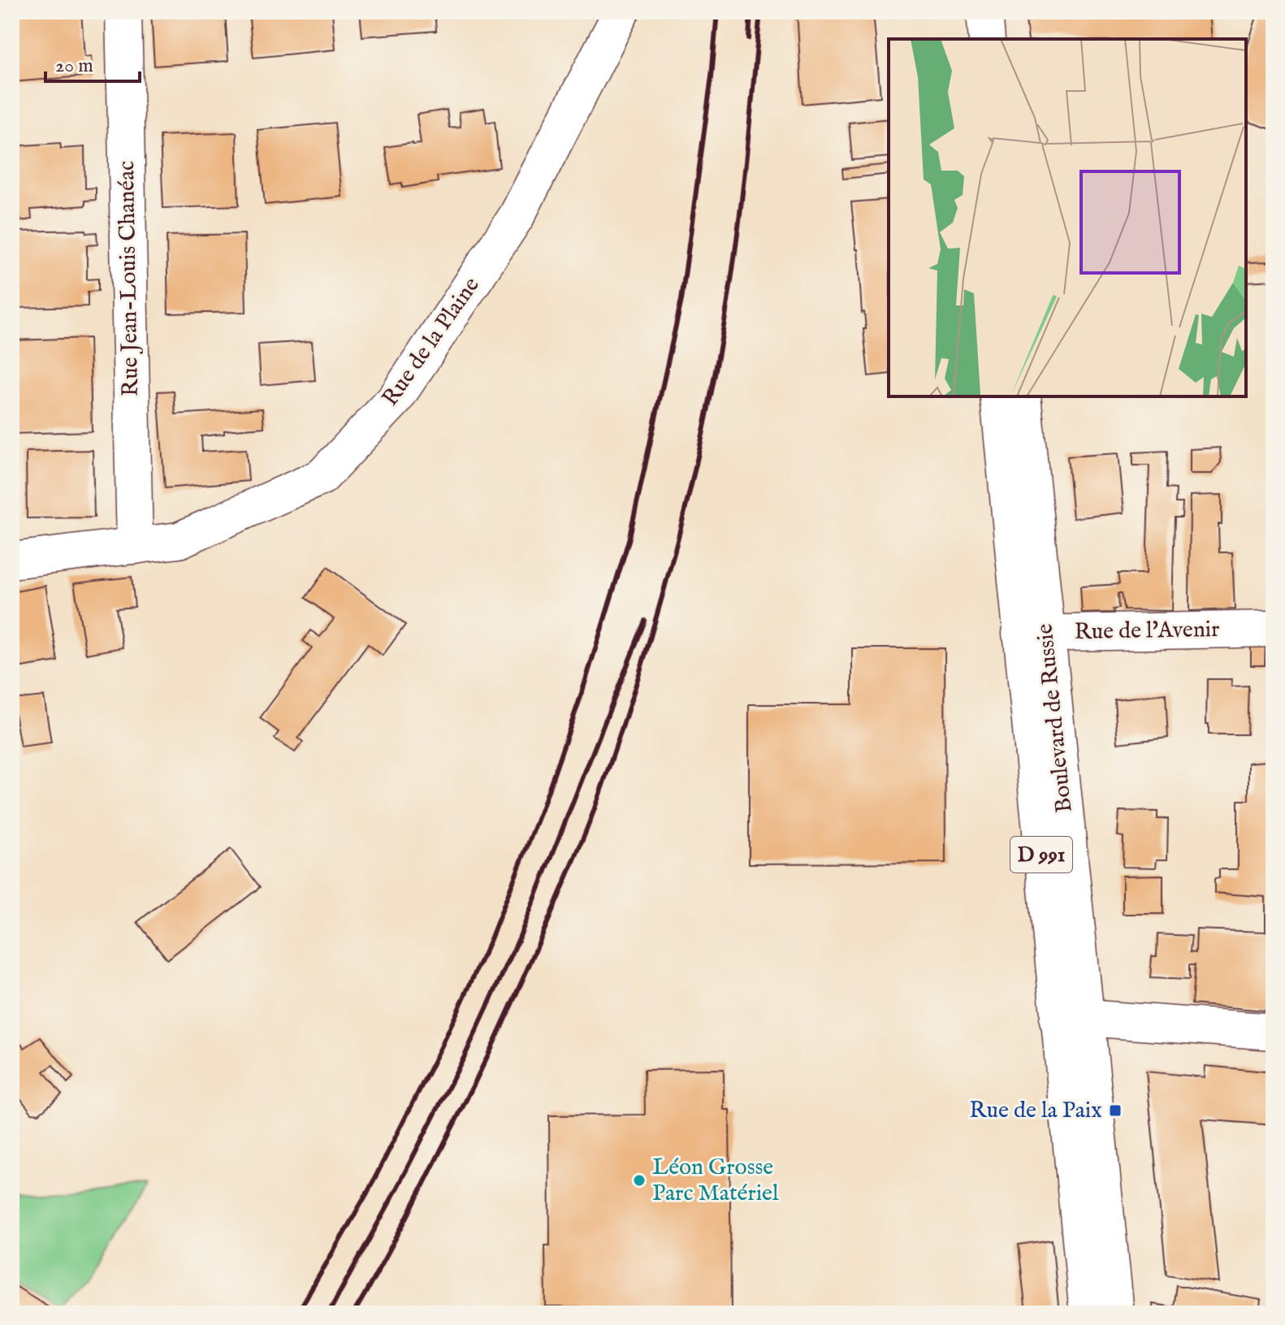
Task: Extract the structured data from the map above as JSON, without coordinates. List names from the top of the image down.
{
  "streets": {
    "street": [
      "Rue Jean-Louis Chanéac",
      "Rue de la Plaine",
      "Rue de l'Avenir",
      "Boulevard de Russie",
      "D 991"
    ]
  },
  "crossings": [
    ["Rue Jean-Louis Chanéac", "Rue de la Plaine"],
    ["Rue de l'Avenir", "Boulevard de Russie"]
  ],
  "places": {
    "transit": ["Rue de la Paix"],
    "other": ["Léon Grosse Parc Matériel"]
  },
  "scale_bar": "20 m"
}
